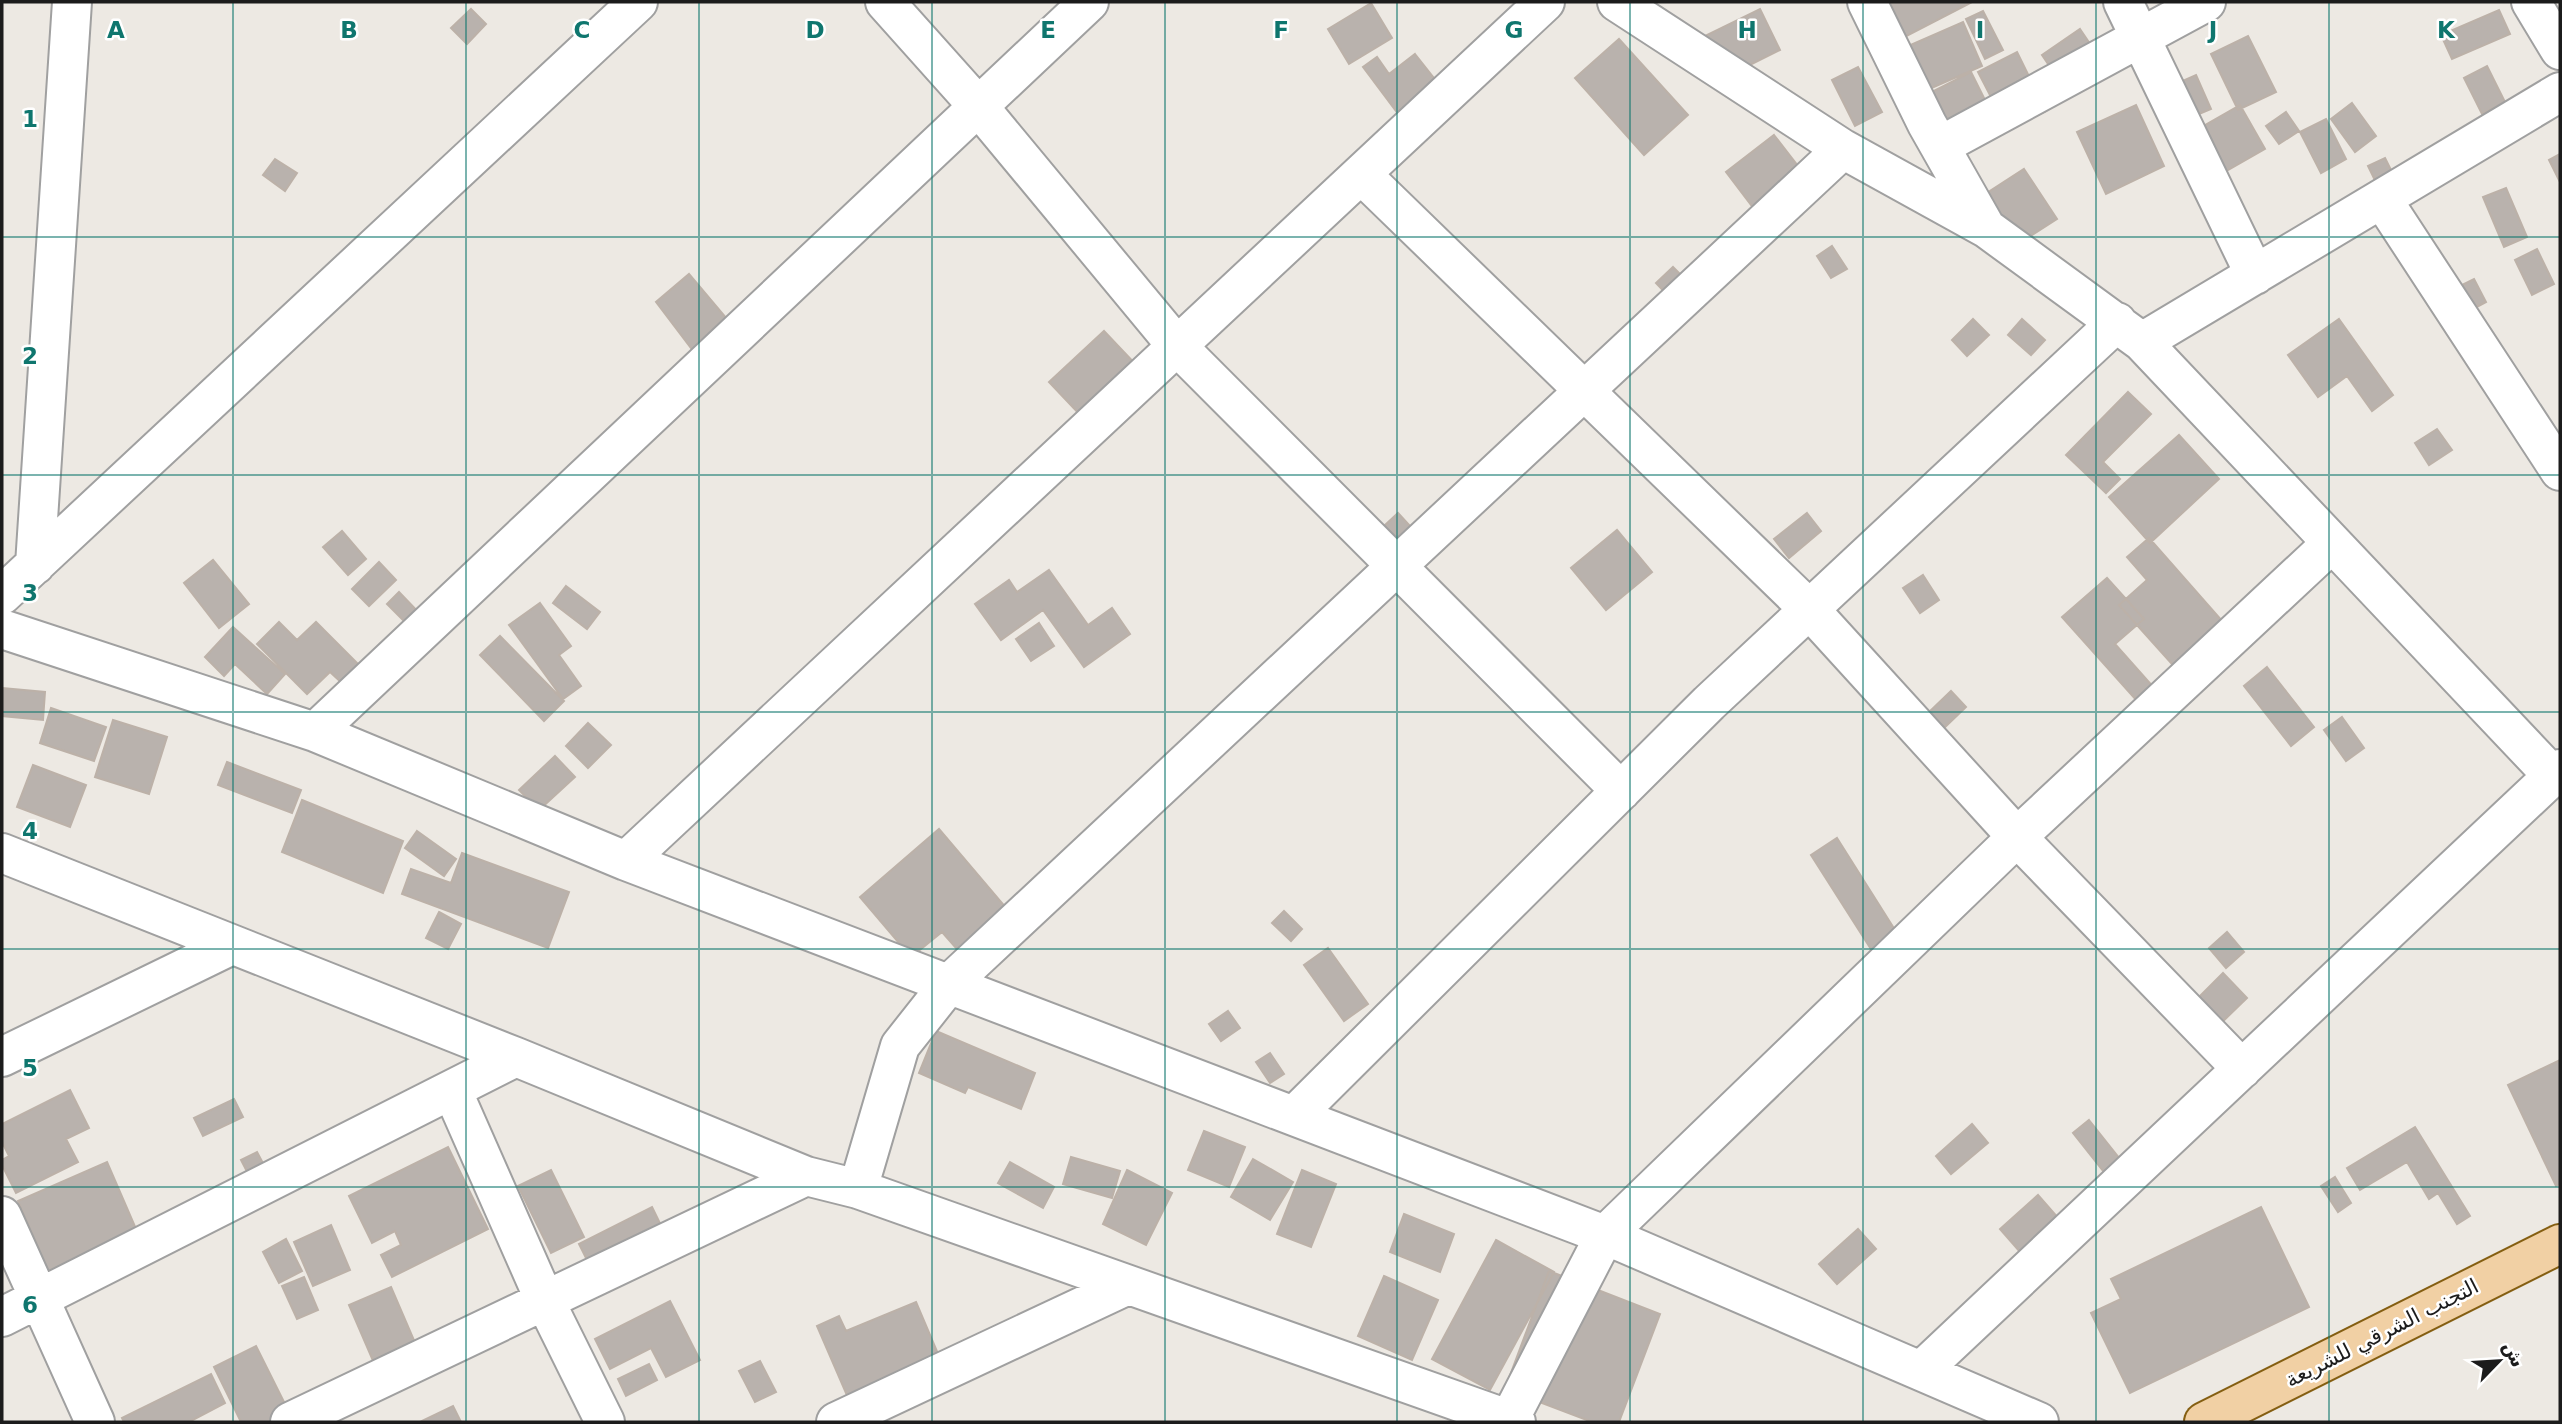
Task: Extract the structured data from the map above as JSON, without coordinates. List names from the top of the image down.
{
  "streets": {
    "main road": ["التجنب الشرقي للشريعة"]
  },
  "north": "top right",
  "grid": {
    "columns": [
      "A",
      "B",
      "C",
      "D",
      "E",
      "F",
      "G",
      "H",
      "I",
      "J",
      "K"
    ],
    "rows": [
      "1",
      "2",
      "3",
      "4",
      "5",
      "6"
    ]
  }
}
